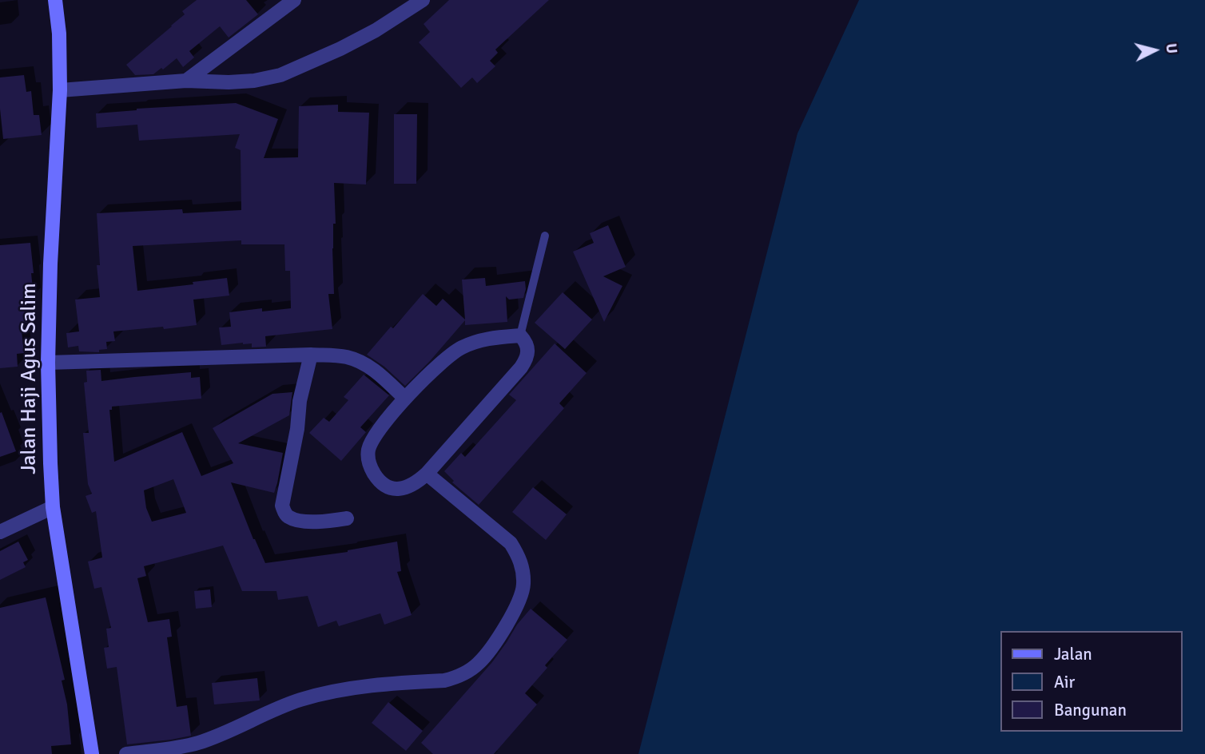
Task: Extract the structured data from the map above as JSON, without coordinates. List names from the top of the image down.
{
  "streets": {
    "main road": ["Jalan Haji Agus Salim"]
  },
  "legend": ["Jalan", "Air", "Bangunan"],
  "north": "right"
}
